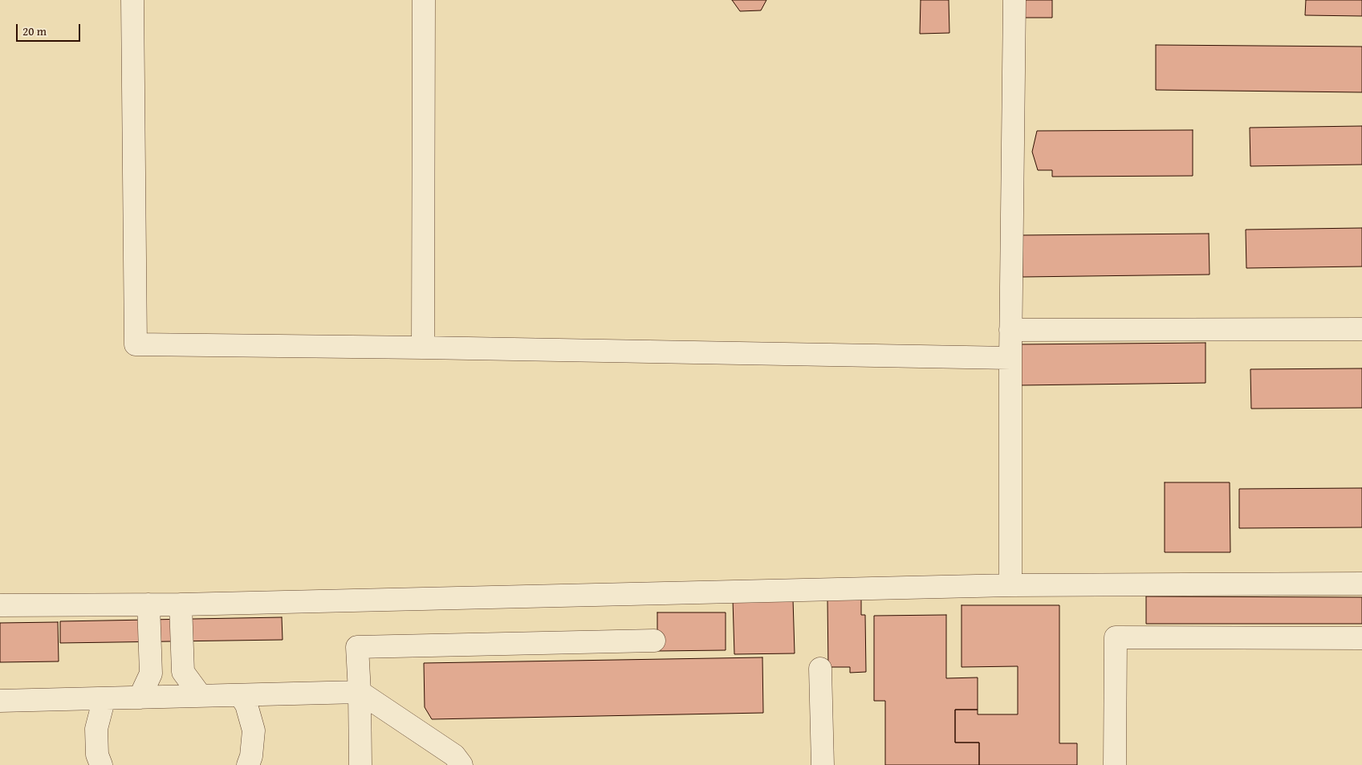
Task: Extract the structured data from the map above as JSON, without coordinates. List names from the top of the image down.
{
  "scale_bar": "20 m"
}
